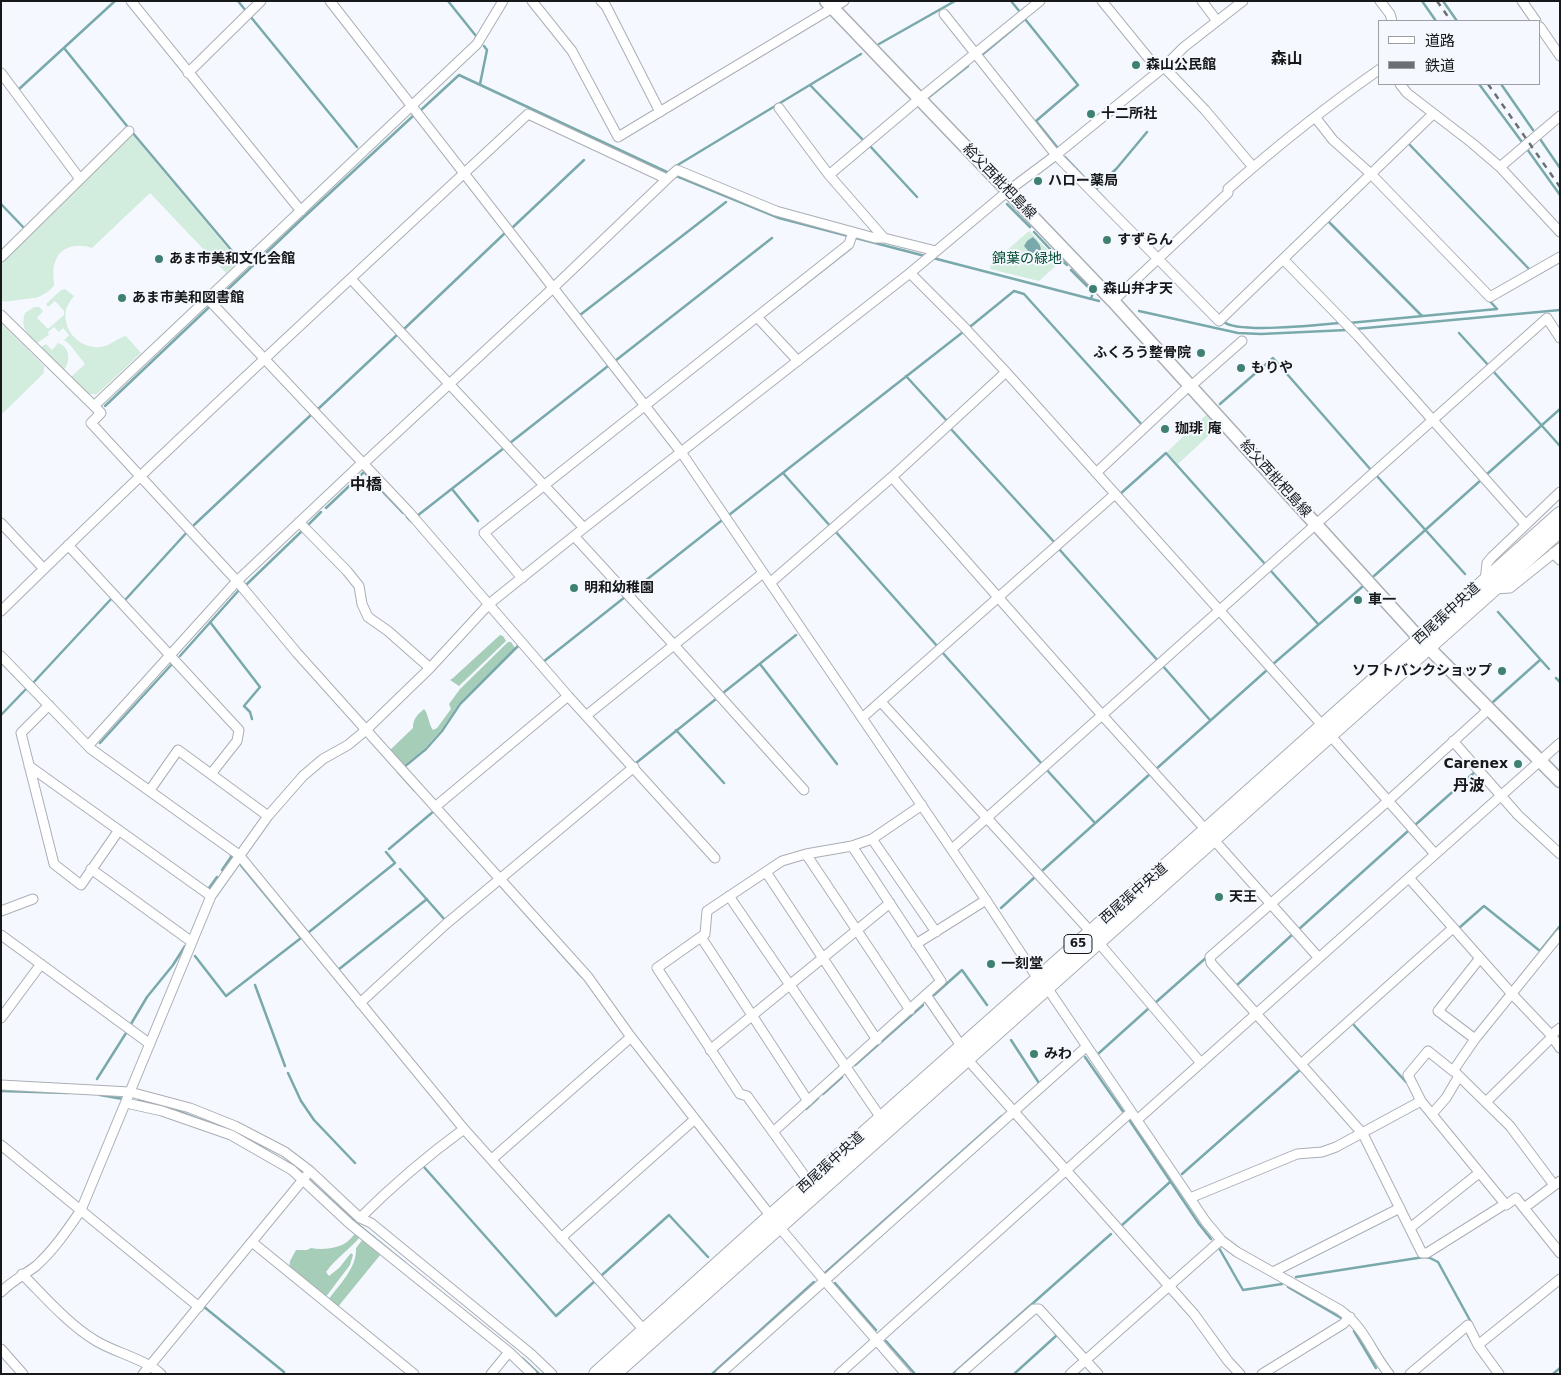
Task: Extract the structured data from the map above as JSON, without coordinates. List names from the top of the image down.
{
  "streets": {
    "main road": ["給父西枇杷島線", "西尾張中央道", "65"]
  },
  "crossings": [
    ["給父西枇杷島線", "西尾張中央道"]
  ],
  "districts": ["森山", "中橋", "丹波"],
  "parks": ["錦葉の緑地"],
  "places": [
    "森山公民館",
    "十二所社",
    "ハロー薬局",
    "すずらん",
    "あま市美和文化会館",
    "森山弁才天",
    "あま市美和図書館",
    "ふくろう整骨院",
    "もりや",
    "珈琲 庵",
    "明和幼稚園",
    "車一",
    "ソフトバンクショップ",
    "Carenex",
    "天王",
    "一刻堂",
    "みわ"
  ],
  "legend": ["道路", "鉄道"]
}
